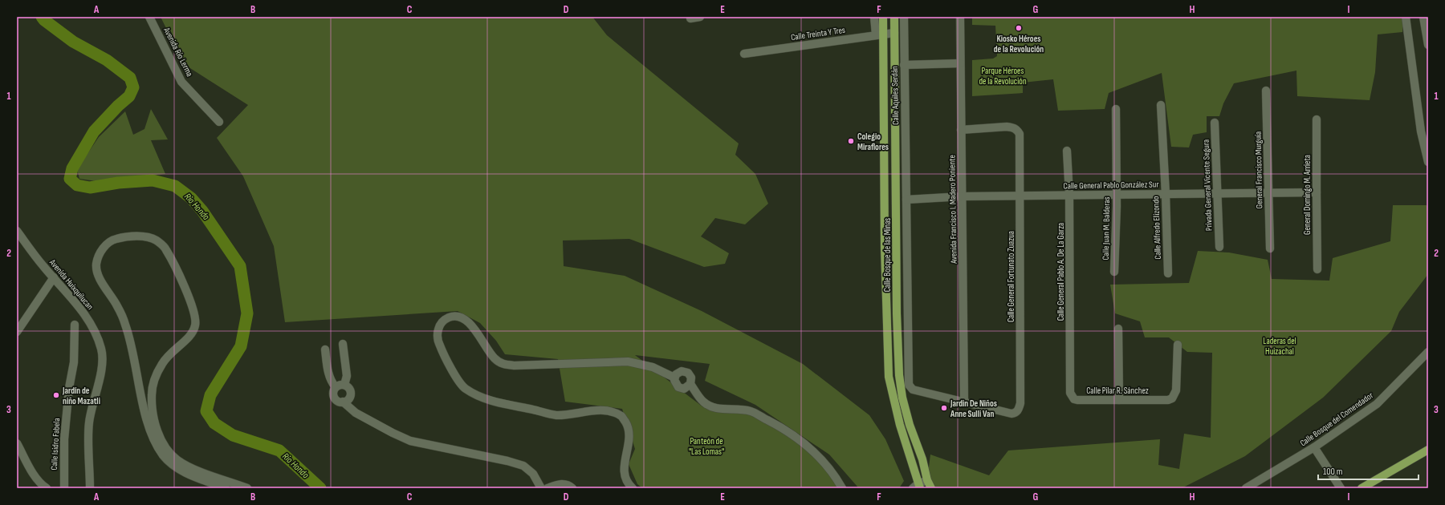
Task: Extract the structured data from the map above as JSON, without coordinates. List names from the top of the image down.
{
  "streets": {
    "main road": ["Calle Bosque de las Minas"],
    "street": [
      "Calle Treinta Y Tres",
      "Avenida Río Lerma",
      "Calle Aquiles Serdán",
      "General Francisco Murguía",
      "Calle General Pablo González Sur",
      "Privada General Vicente Segura",
      "General Domingo M. Arrieta",
      "Avenida Francisco I. Madero Poniente",
      "Calle Alfredo Elizondo",
      "Calle Juan M. Balderas",
      "Calle General Pablo A. De La Garza",
      "Calle General Fortunato Zuazua",
      "Avenida Huixquilucan",
      "Calle Pilar R. Sánchez",
      "Calle Bosque del Comendador",
      "Calle Isidro Fabela"
    ]
  },
  "crossings": [
    ["Calle Treinta Y Tres", "Calle Bosque de las Minas"],
    ["Calle Aquiles Serdán", "Calle General Pablo González Sur"],
    ["Calle Aquiles Serdán", "Avenida Francisco I. Madero Poniente"],
    ["Calle Aquiles Serdán", "Calle General Fortunato Zuazua"],
    ["General Francisco Murguía", "Calle General Pablo González Sur"],
    ["Calle General Pablo González Sur", "Privada General Vicente Segura"],
    ["Calle General Pablo González Sur", "General Domingo M. Arrieta"],
    ["Calle General Pablo González Sur", "Avenida Francisco I. Madero Poniente"],
    ["Calle General Pablo González Sur", "Calle Alfredo Elizondo"],
    ["Calle General Pablo González Sur", "Calle Juan M. Balderas"],
    ["Calle General Pablo González Sur", "Calle General Pablo A. De La Garza"],
    ["Calle General Pablo González Sur", "Calle General Fortunato Zuazua"],
    ["Avenida Francisco I. Madero Poniente", "Calle General Fortunato Zuazua"],
    ["Calle General Pablo A. De La Garza", "Calle Pilar R. Sánchez"]
  ],
  "water": ["Rio Hondo"],
  "parks": ["Parque Héroes de la Revolución", "Laderas del Huizachal", "Panteón de \"Las Lomas\""],
  "places": [
    "Kiosko Héroes de la Revolución",
    "Colegio Miraflores",
    "Jardín de niño Mazatli",
    "Jardin De Niños Anne Sulli Van"
  ],
  "scale_bar": "100 m",
  "grid": {
    "columns": [
      "A",
      "B",
      "C",
      "D",
      "E",
      "F",
      "G",
      "H",
      "I"
    ],
    "rows": ["1", "2", "3"]
  }
}
